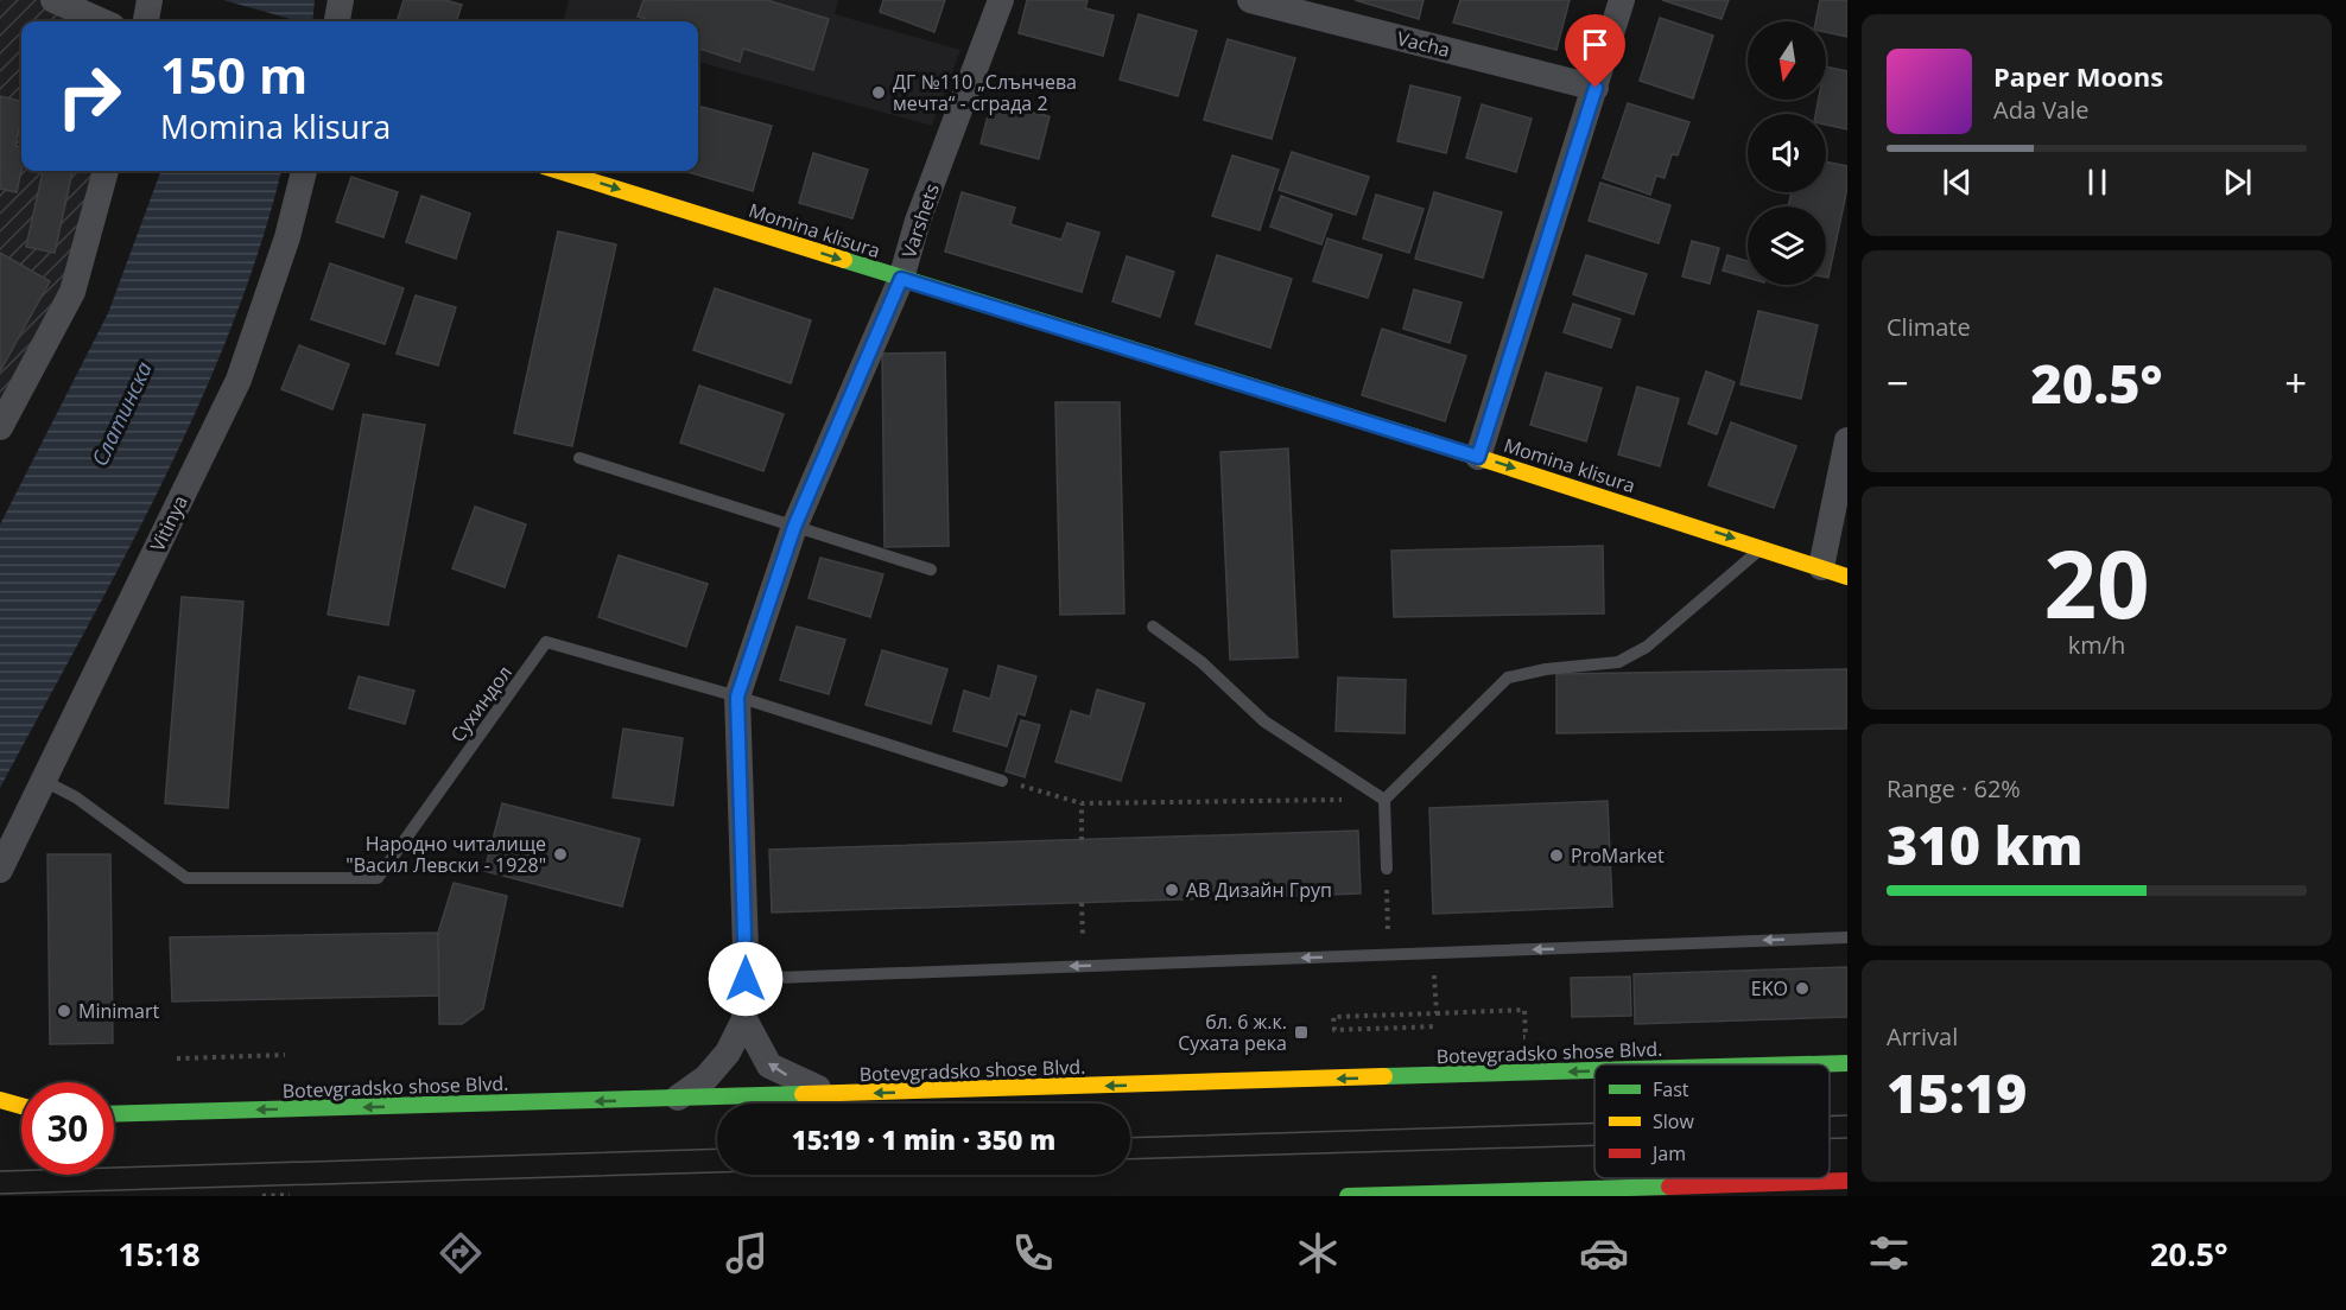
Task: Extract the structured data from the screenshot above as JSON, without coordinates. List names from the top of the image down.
{
  "streets": {
    "main road": ["Momina klisura", "Botevgradsko shose Blvd."],
    "street": ["Vacha", "Varshets", "Vitinya"],
    "lane": ["Сухиндол"]
  },
  "crossings": [
    ["Varshets", "Momina klisura"],
    ["Varshets", "Сухиндол"],
    ["Varshets", "Botevgradsko shose Blvd."],
    ["Vitinya", "Сухиндол"]
  ],
  "one_way": ["Momina klisura", "Botevgradsko shose Blvd."],
  "water": ["Слатинска"],
  "places": {
    "other": [
      "ДГ №110 „Слънчева мечта“ - сграда 2",
      "Народно читалище \"Васил Левски - 1928\"",
      "ProMarket",
      "АВ Дизайн Груп",
      "EKO",
      "Minimart"
    ],
    "transit": ["бл. 6 ж.к. Сухата река"]
  },
  "legend": ["Fast", "Slow", "Jam"],
  "north": "bottom",
  "page": {
    "turn": ["150 m", "Momina klisura"],
    "song": ["Paper Moons", "Ada Vale"],
    "tile": [
      "Climate",
      ["20", "km/h"],
      ["Range · 62%", "310 km"],
      ["Arrival", "15:19"]
    ],
    "heat": ["−", "20.5°", "+"],
    "limit": "30",
    "trip": "15:19 · 1 min · 350 m",
    "tabs": ["15:18", "20.5°"]
  }
}
